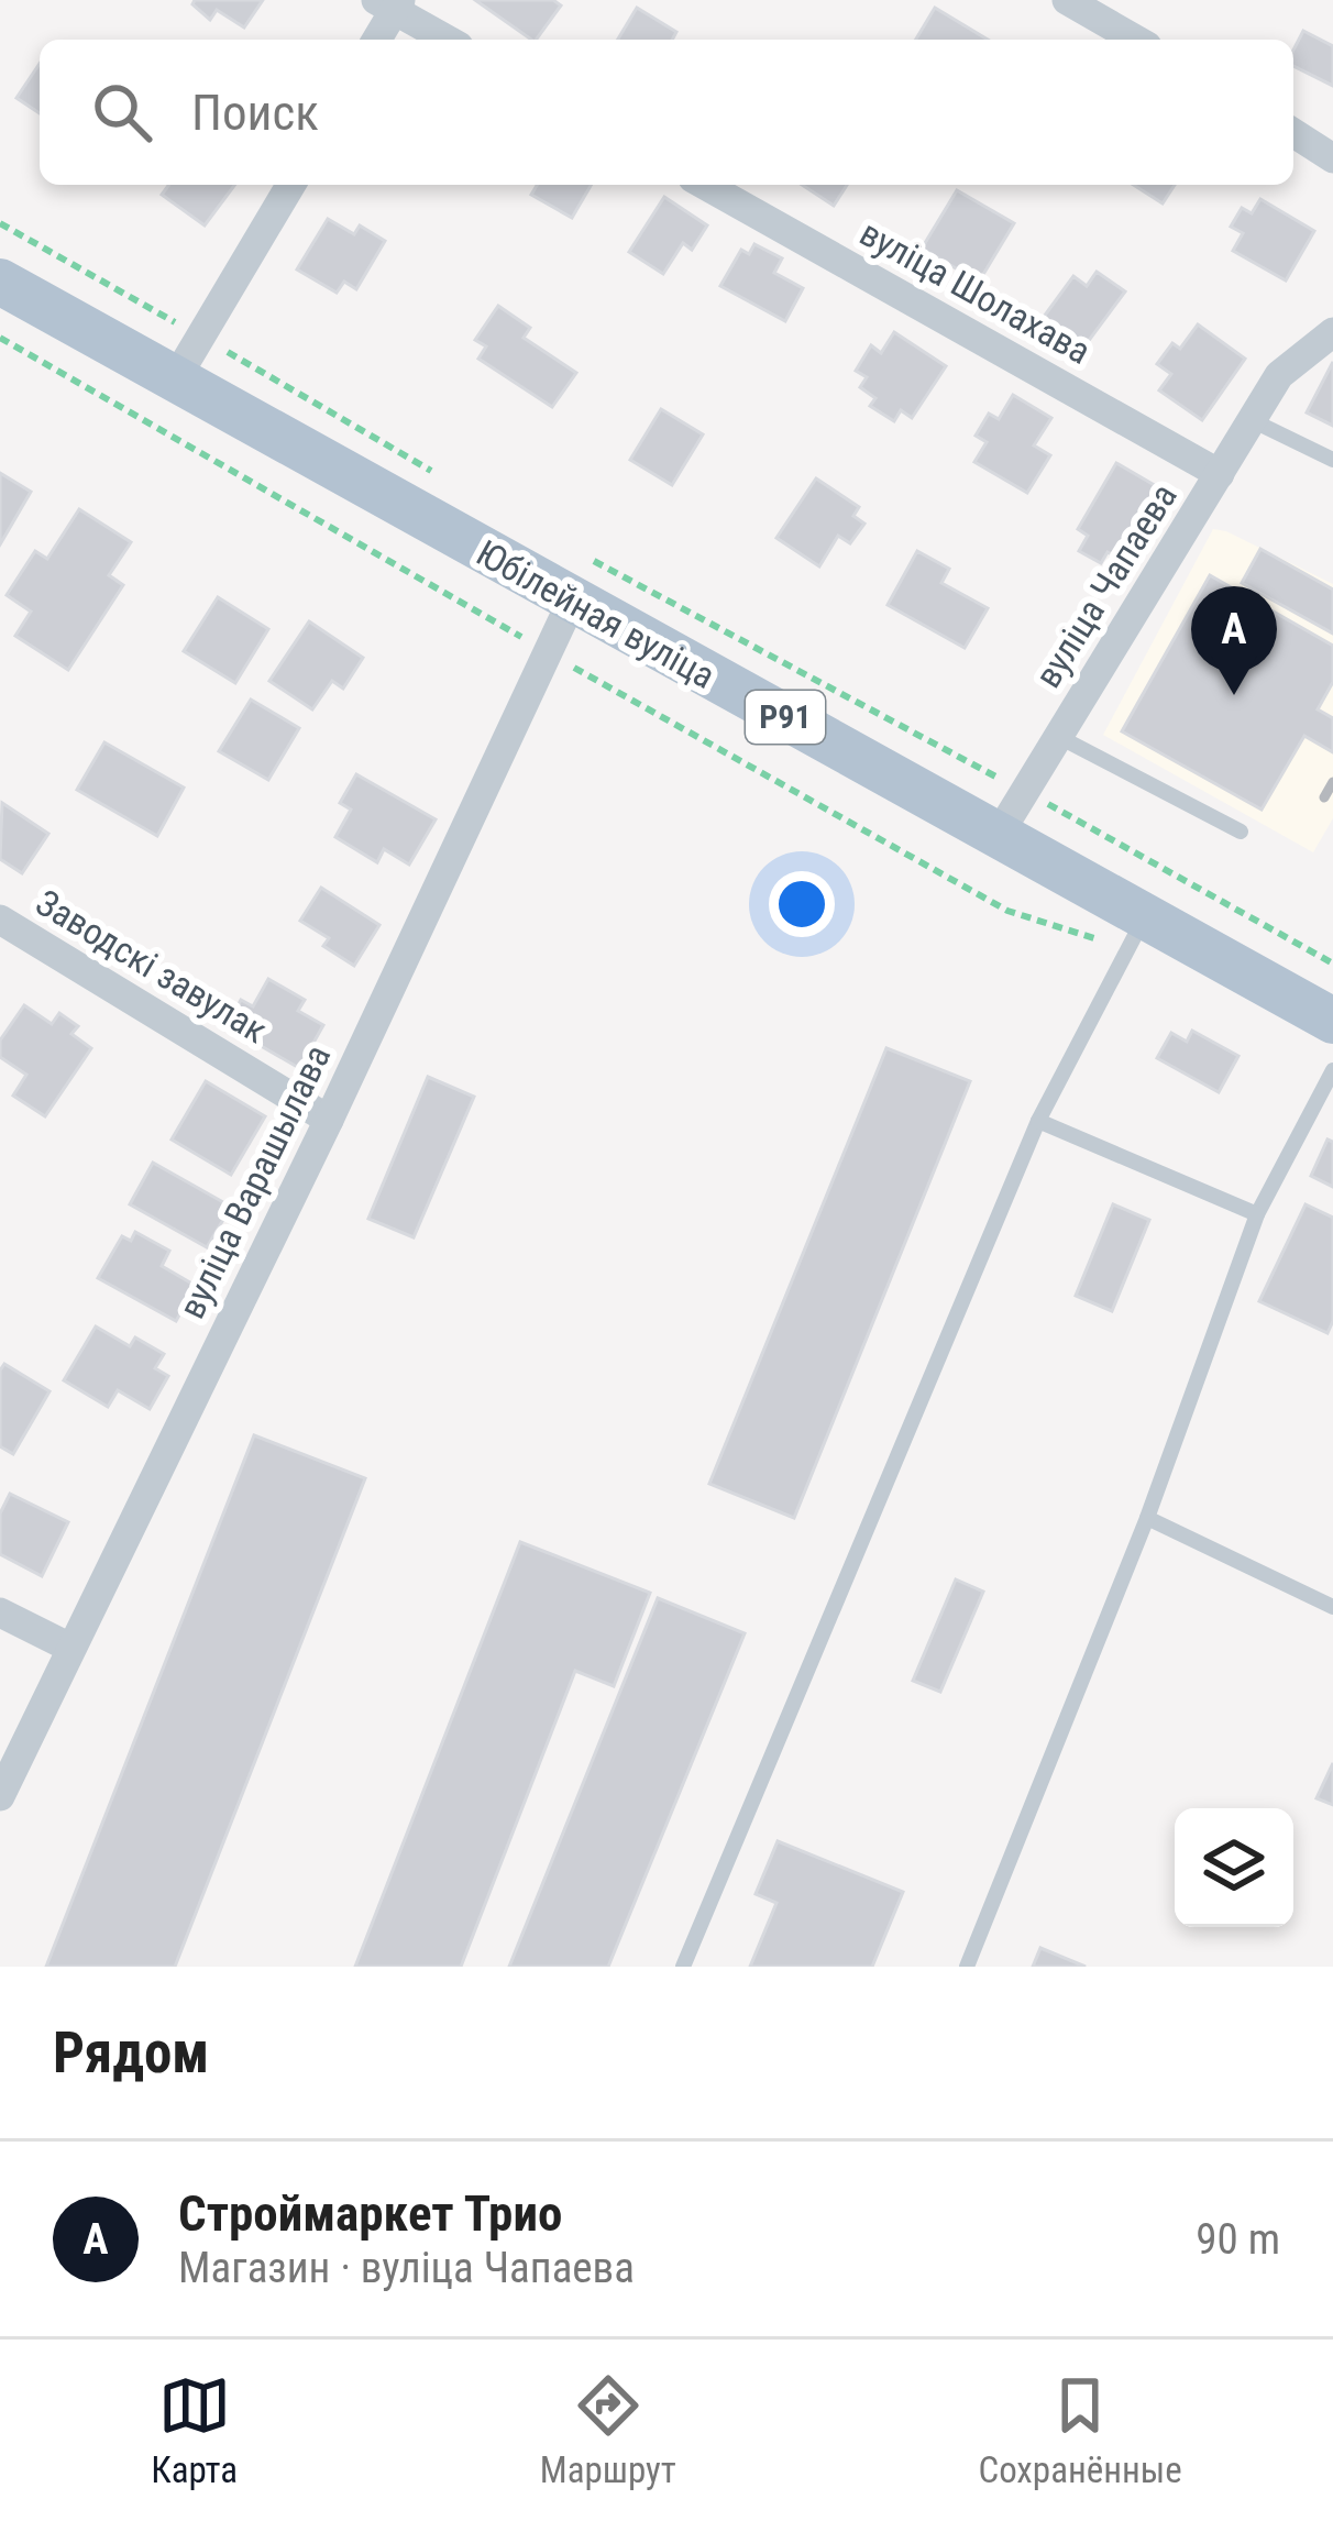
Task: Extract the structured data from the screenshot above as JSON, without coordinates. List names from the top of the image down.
{
  "streets": {
    "main road": ["Юбілейная вуліца", "Р91"],
    "street": [
      "вуліца Шолахава",
      "вуліца Чапаева",
      "Заводскі завулак",
      "вуліца Варашылава"
    ]
  },
  "crossings": [
    ["вуліца Шолахава", "вуліца Чапаева"],
    ["вуліца Чапаева", "Юбілейная вуліца"],
    ["Юбілейная вуліца", "вуліца Варашылава"],
    ["Заводскі завулак", "вуліца Варашылава"]
  ],
  "page": {
    "search": "Поиск",
    "pins": "A",
    "heading": "Рядом",
    "list": [
      {
        "mark": "A",
        "name": "Строймаркет Трио",
        "note": "Магазин · вуліца Чапаева",
        "value": "90 m"
      }
    ],
    "nav": ["Карта", "Маршрут", "Сохранённые"]
  }
}
